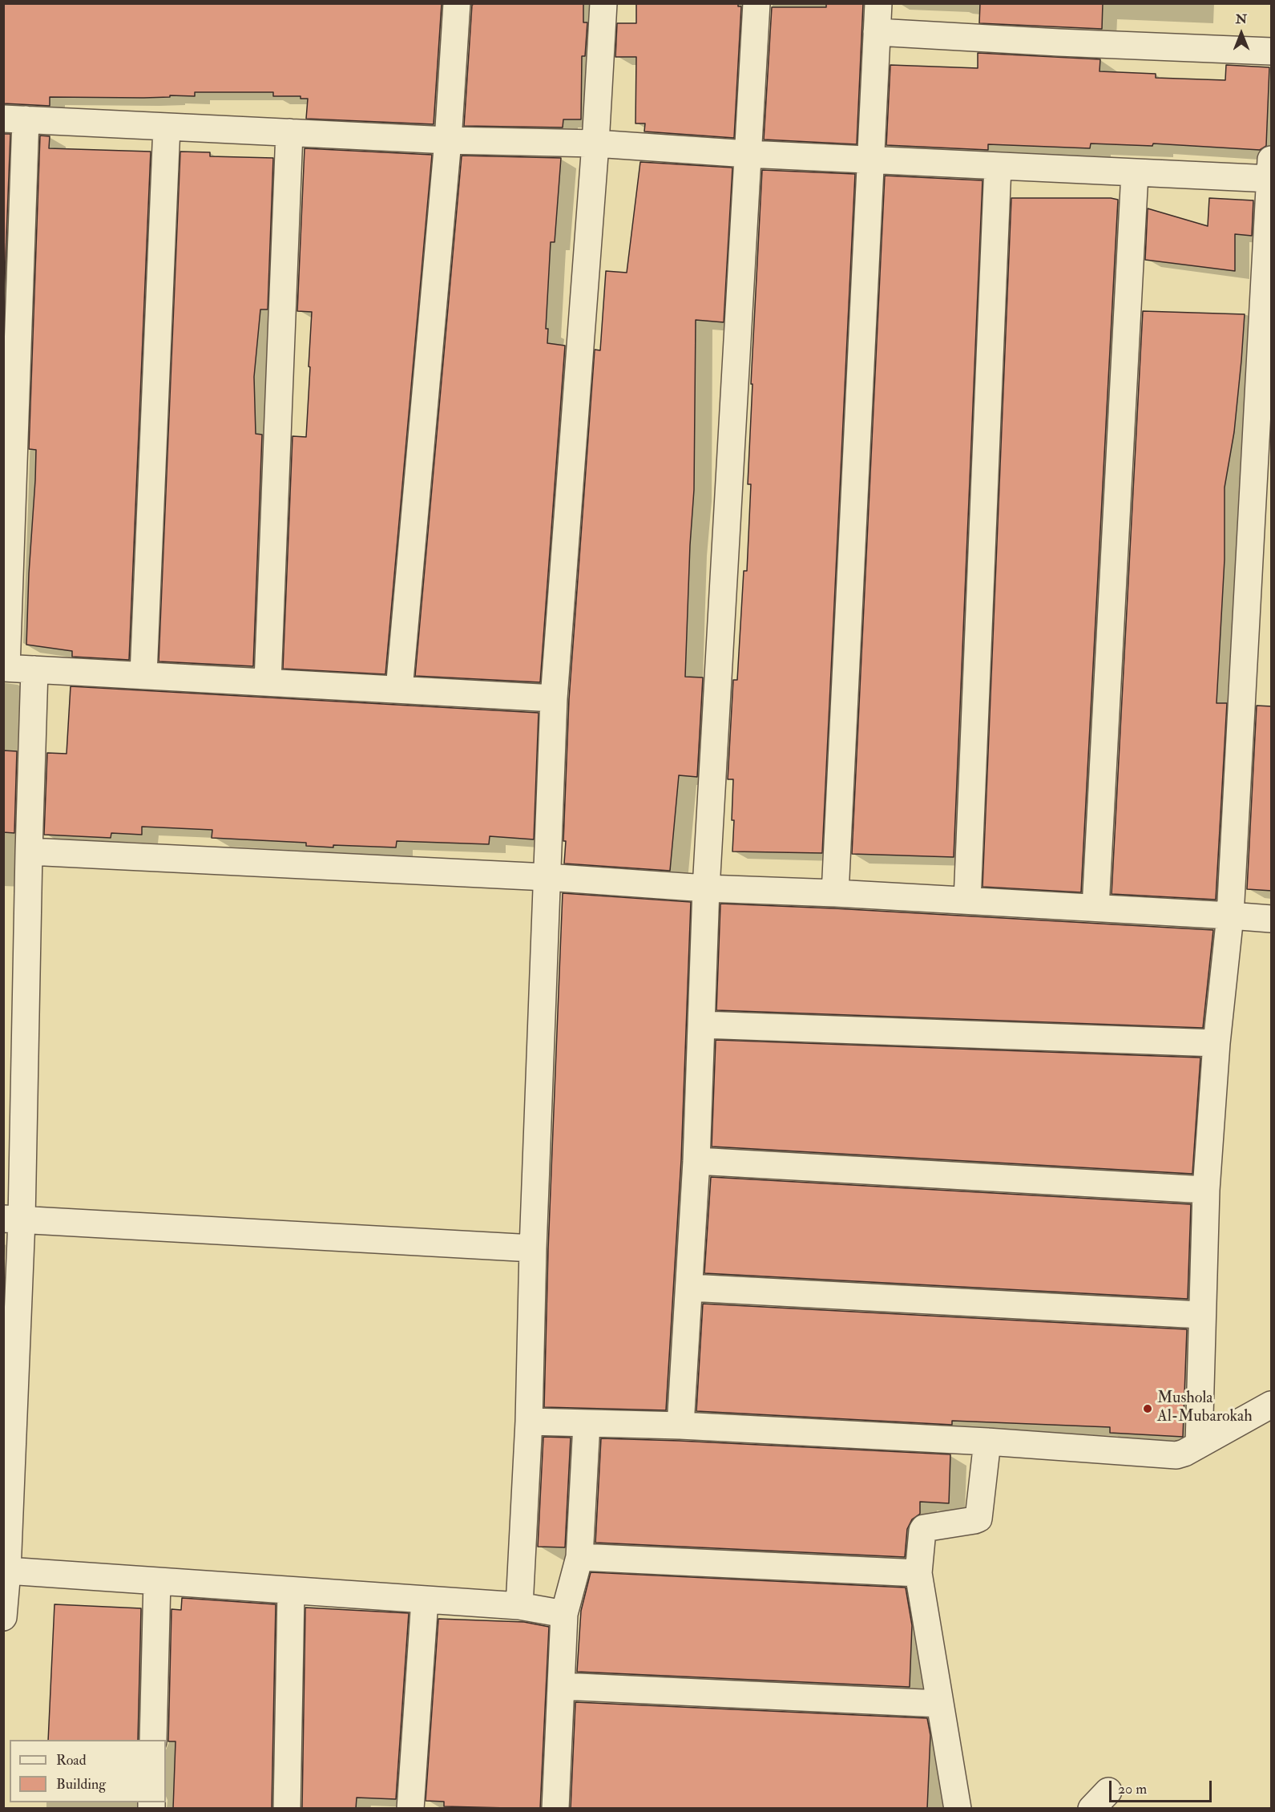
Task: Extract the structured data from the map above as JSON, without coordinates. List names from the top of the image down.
{
  "places": ["Mushola Al-Mubarokah"],
  "legend": ["Road", "Building"],
  "scale_bar": "20 m",
  "north": "top"
}
